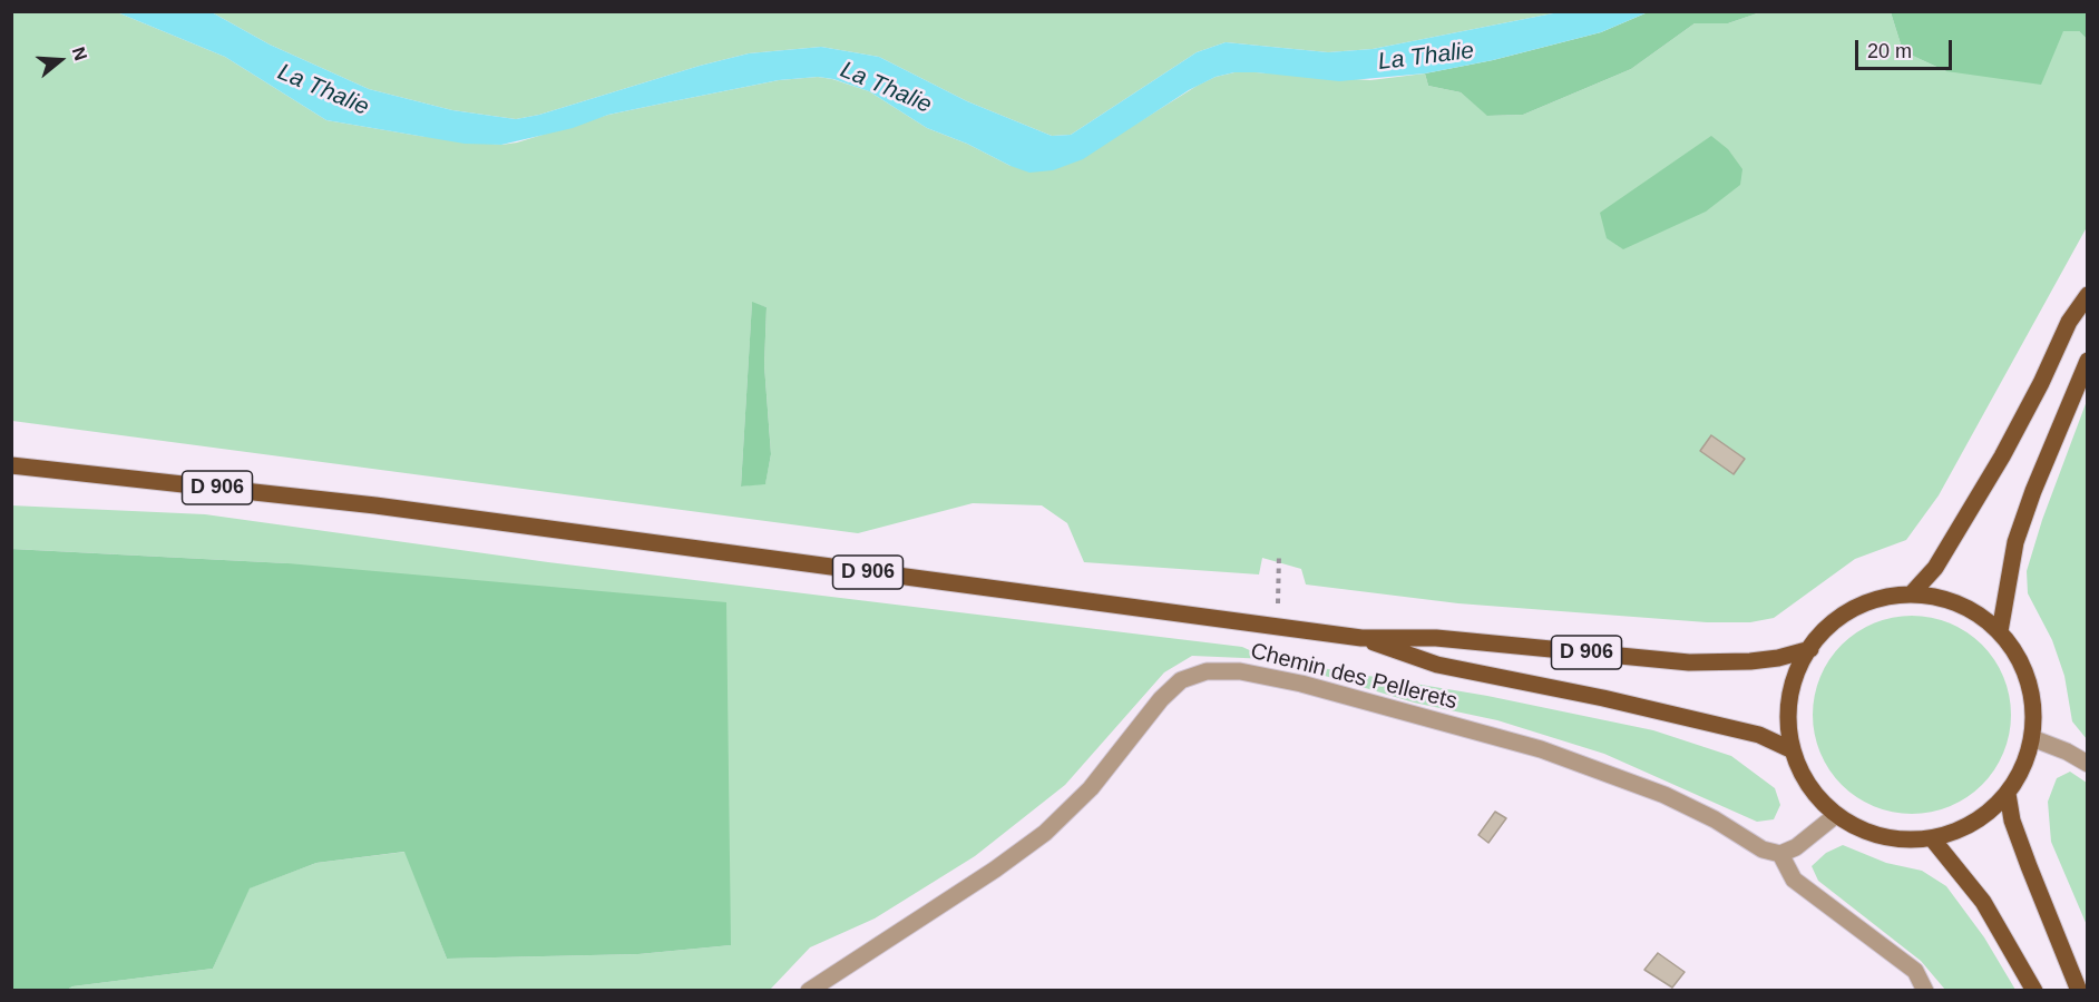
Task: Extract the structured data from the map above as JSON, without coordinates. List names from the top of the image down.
{
  "streets": {
    "main road": ["D 906"],
    "street": ["Chemin des Pellerets"]
  },
  "water": ["La Thalie"],
  "scale_bar": "20 m",
  "north": "right"
}
